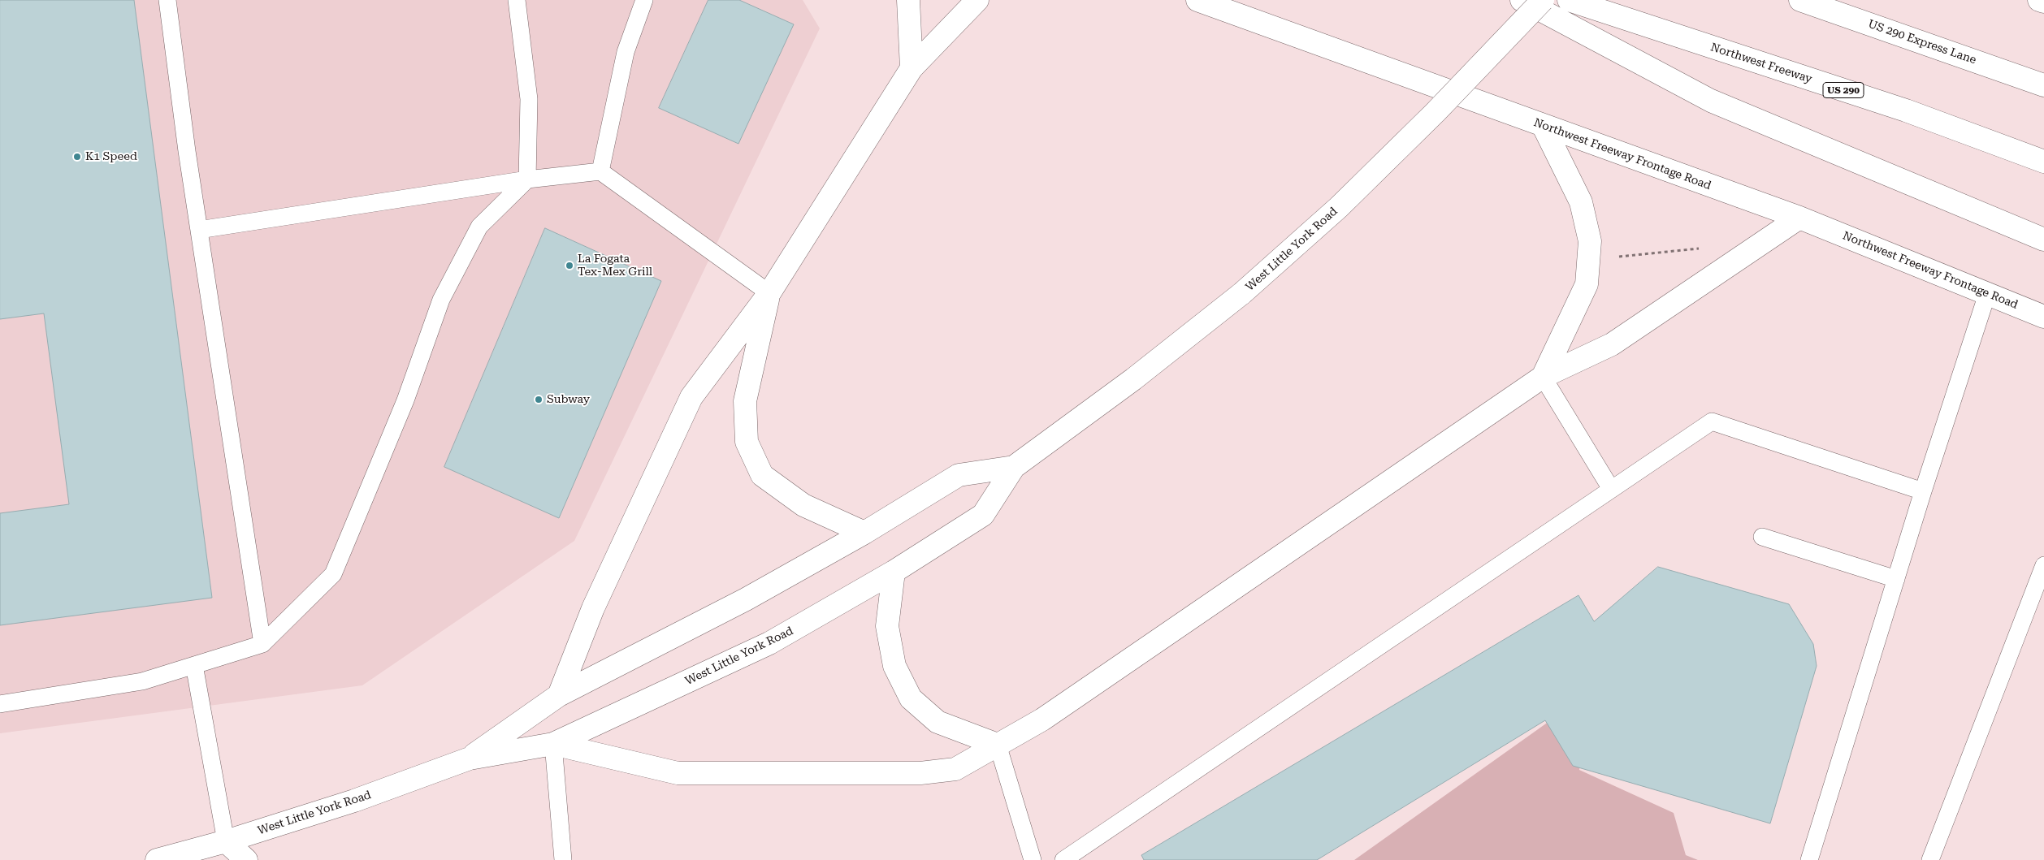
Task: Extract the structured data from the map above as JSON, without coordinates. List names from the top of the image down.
{
  "streets": {
    "main road": [
      "US 290 Express Lane",
      "Northwest Freeway",
      "US 290",
      "Northwest Freeway Frontage Road",
      "West Little York Road"
    ]
  },
  "places": ["K1 Speed", "La Fogata Tex-Mex Grill", "Subway"]
}
